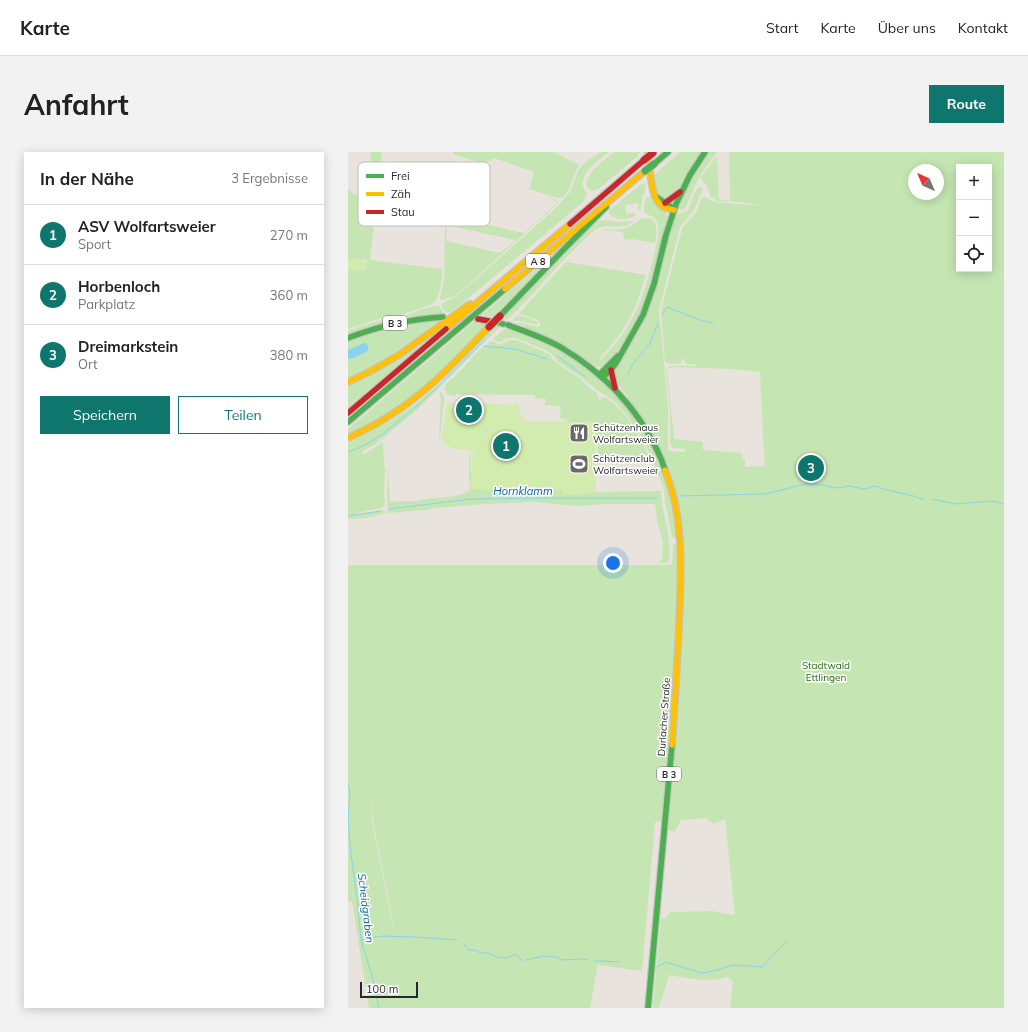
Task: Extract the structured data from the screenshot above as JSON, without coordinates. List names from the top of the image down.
{
  "streets": {
    "main road": ["A 8", "B 3", "Durlacher Straße"]
  },
  "crossings": [
    ["A 8", "B 3"],
    ["B 3", "Durlacher Straße"]
  ],
  "water": ["Hornklamm", "Scheidgraben"],
  "parks": ["Stadtwald Ettlingen"],
  "places": {
    "restaurant": ["Schützenhaus Wolfartsweier"],
    "sports": ["Schützenclub Wolfartsweier"]
  },
  "legend": ["Frei", "Zäh", "Stau"],
  "scale_bar": "100 m",
  "north": "top left",
  "page": {
    "header": "Karte",
    "nav": [
      "Start",
      "Karte",
      "Über uns",
      "Kontakt"
    ],
    "buttons": [
      "Route",
      ["Speichern", "Teilen"]
    ],
    "title": "Anfahrt",
    "heading": ["In der Nähe", "3 Ergebnisse"],
    "map_buttons": ["+", "−"],
    "list": [
      {
        "mark": "1",
        "name": "ASV Wolfartsweier",
        "note": "Sport",
        "value": "270 m"
      },
      {
        "mark": "2",
        "name": "Horbenloch",
        "note": "Parkplatz",
        "value": "360 m"
      },
      {
        "mark": "3",
        "name": "Dreimarkstein",
        "note": "Ort",
        "value": "380 m"
      }
    ],
    "pins": ["2", "1", "3"],
    "scale": "100 m"
  }
}
